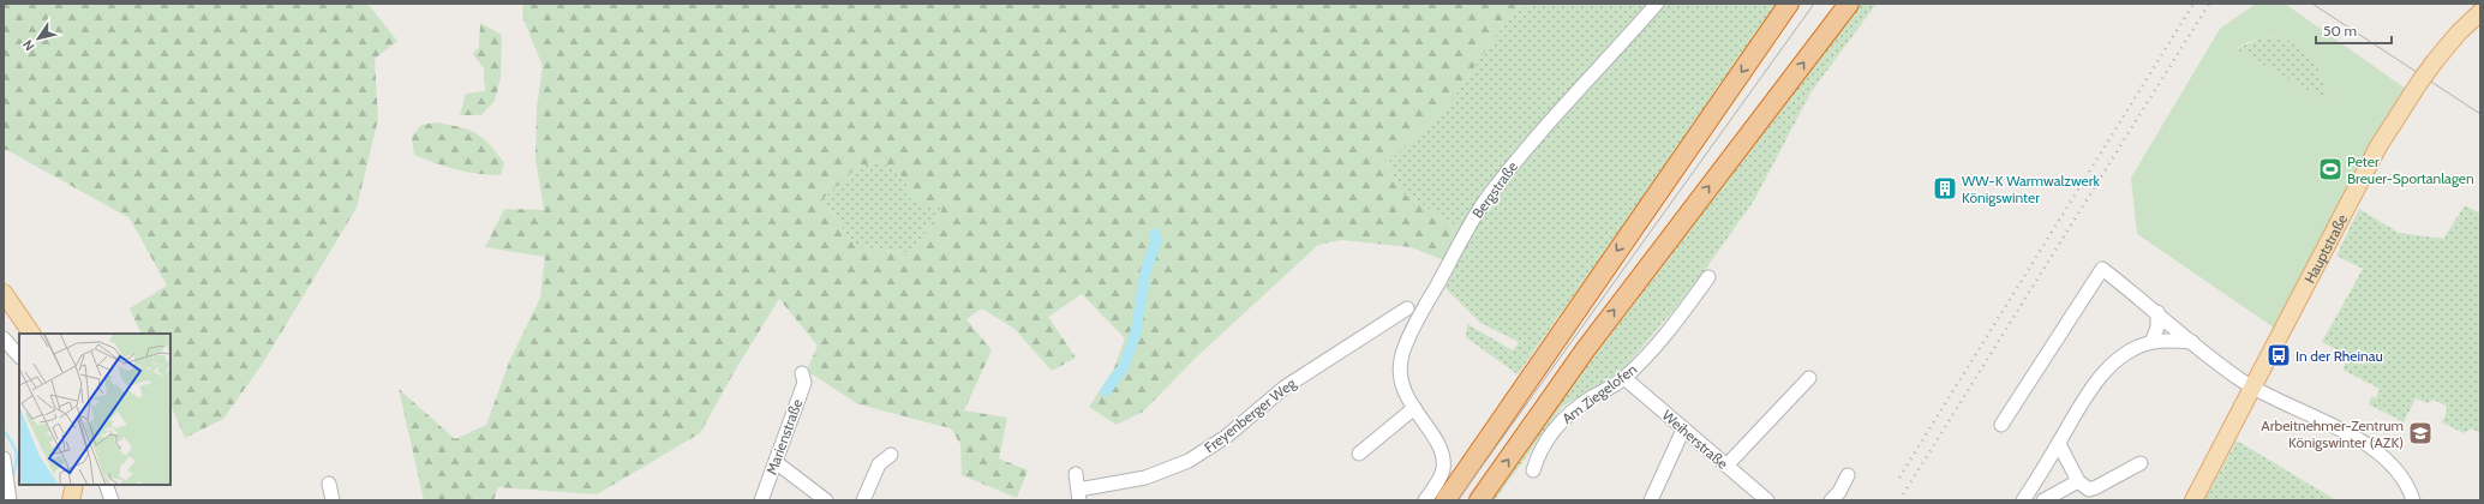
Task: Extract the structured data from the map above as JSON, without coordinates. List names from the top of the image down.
{
  "streets": {
    "main road": ["Hauptstraße"],
    "street": [
      "Bergstraße",
      "Am Ziegelofen",
      "Freyenberger Weg",
      "Marienstraße",
      "Weiherstraße"
    ]
  },
  "crossings": [
    ["Am Ziegelofen", "Weiherstraße"]
  ],
  "places": {
    "sports": ["Peter Breuer-Sportanlagen"],
    "building": ["WW-K Warmwalzwerk Königswinter"],
    "bus stop": ["In der Rheinau"],
    "school or university": ["Arbeitnehmer-Zentrum Königswinter (AZK)"]
  },
  "scale_bar": "50 m",
  "north": "bottom left"
}
